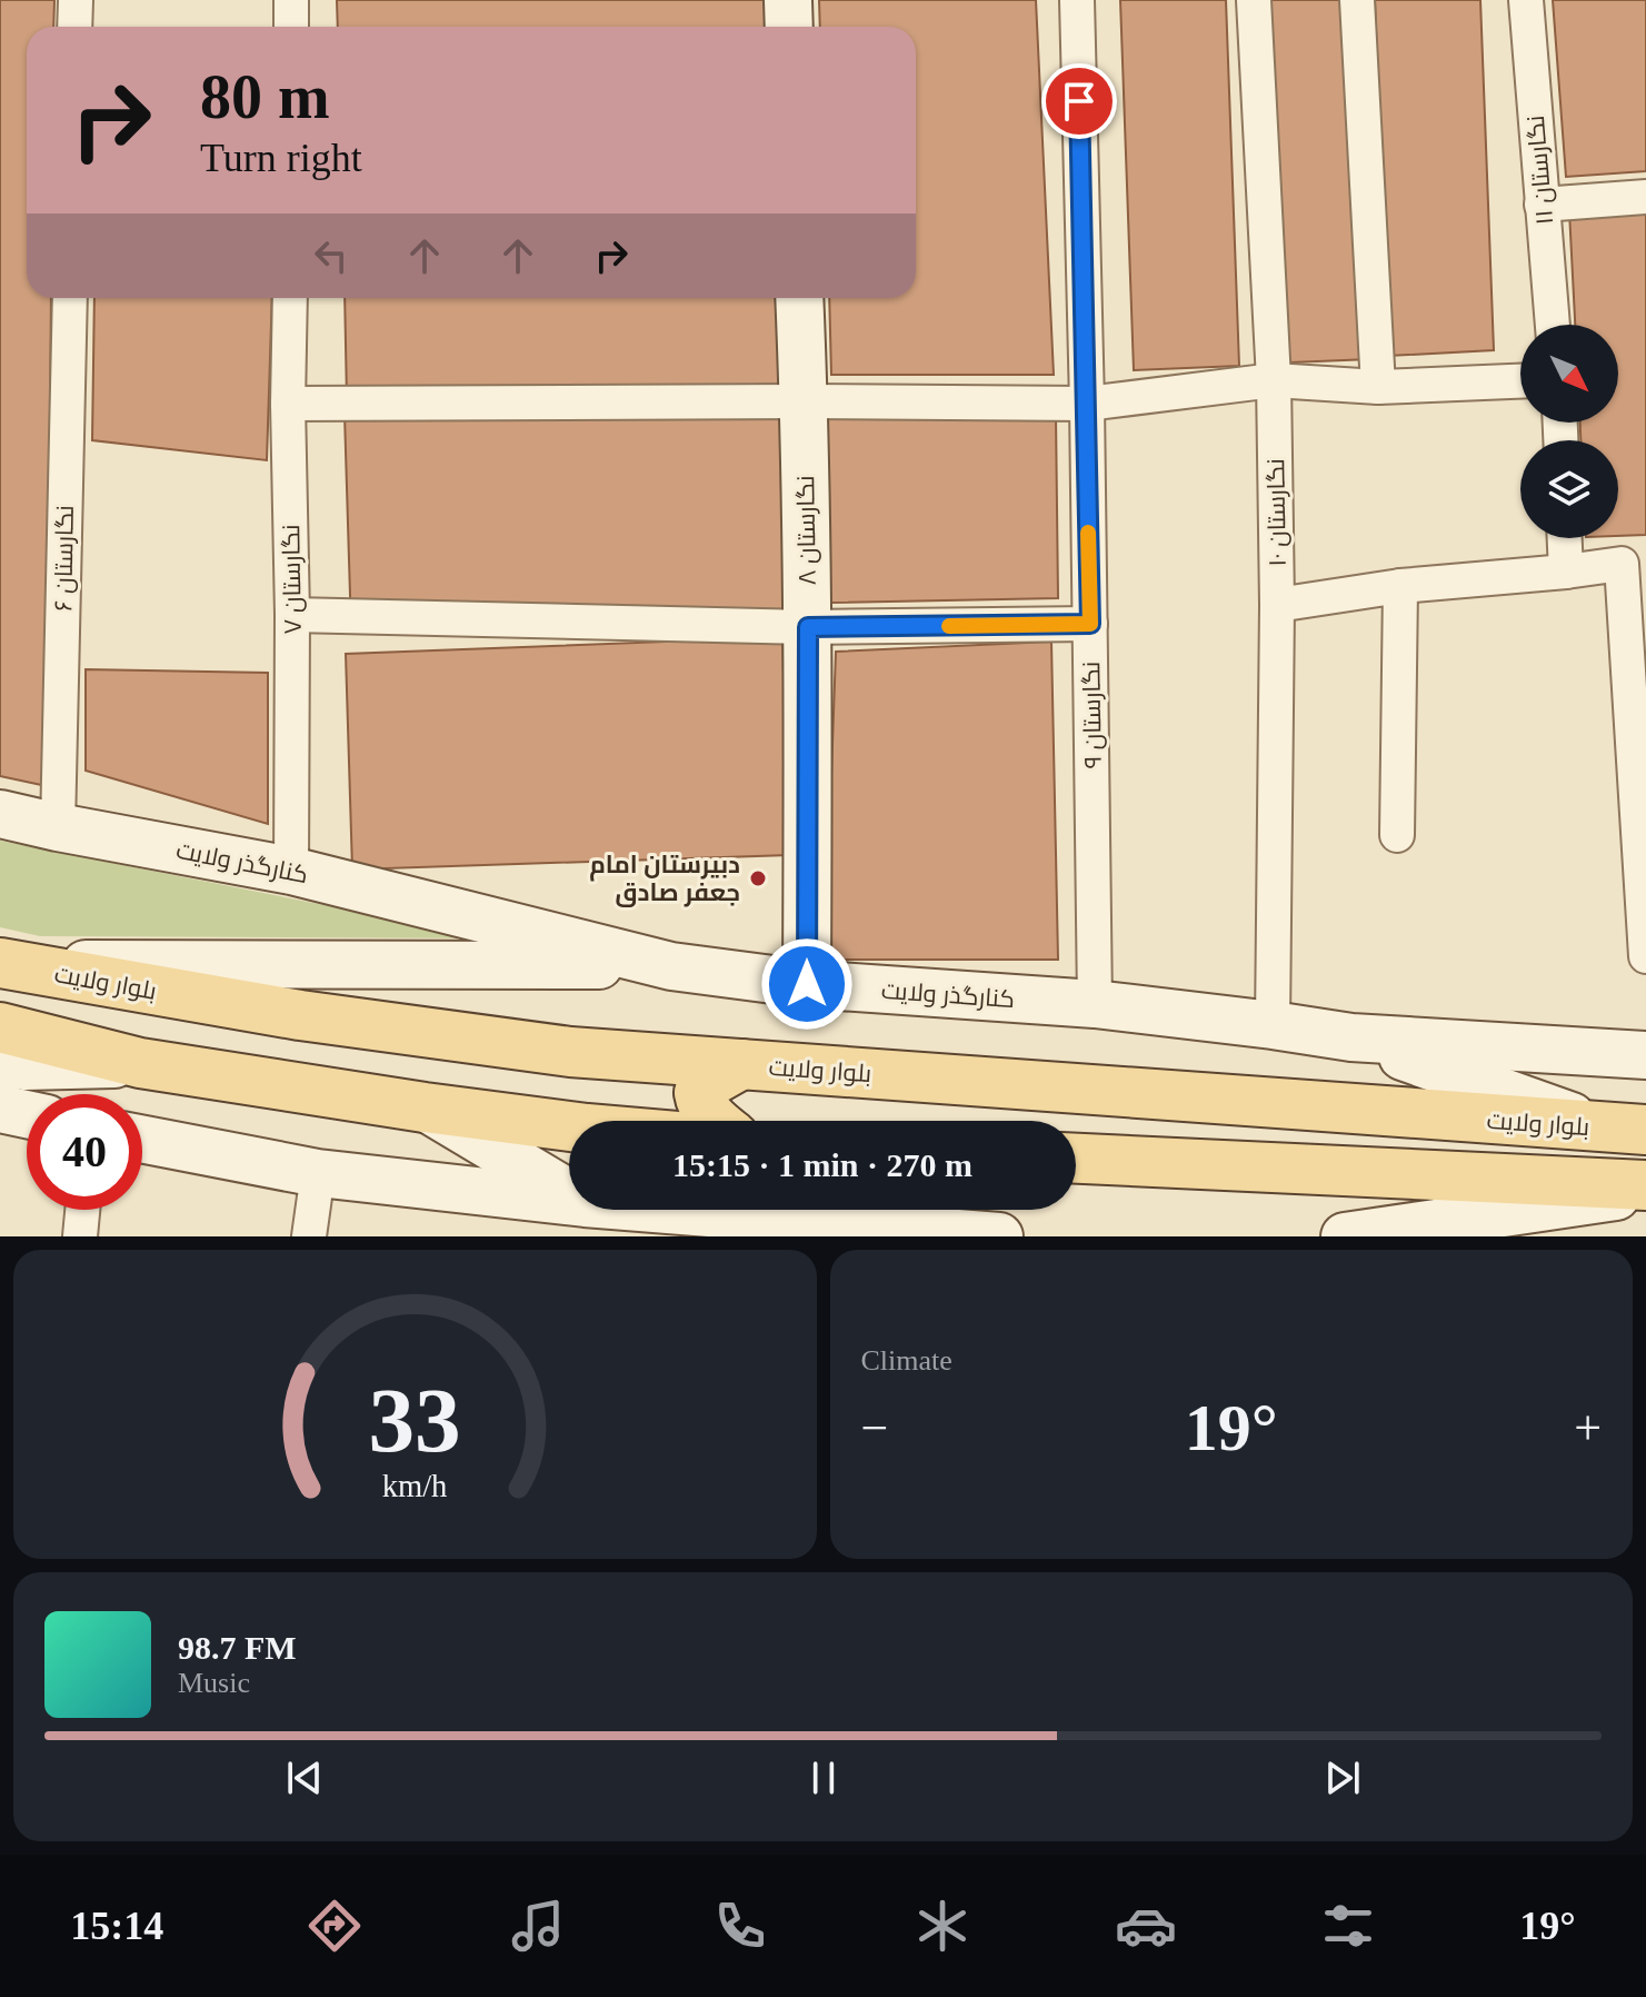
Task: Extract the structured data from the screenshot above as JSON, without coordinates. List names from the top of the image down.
{
  "streets": {
    "main road": ["نگارستان ۸", "کنارگذر ولایت", "بلوار ولایت"],
    "street": [
      "نگارستان ۱۱",
      "نگارستان ۱۰",
      "نگارستان ۶",
      "نگارستان ۷",
      "نگارستان ۹"
    ]
  },
  "crossings": [
    ["نگارستان ۱۰", "کنارگذر ولایت"],
    ["نگارستان ۸", "کنارگذر ولایت"],
    ["نگارستان ۶", "کنارگذر ولایت"],
    ["نگارستان ۷", "کنارگذر ولایت"],
    ["نگارستان ۹", "کنارگذر ولایت"]
  ],
  "places": ["دبیرستان امام جعفر صادق"],
  "north": "bottom right",
  "page": {
    "turn": ["80 m", "Turn right"],
    "limit": "40",
    "trip": "15:15 · 1 min · 270 m",
    "tile": "Climate",
    "heat": ["−", "19°", "+"],
    "song": ["98.7 FM", "Music"],
    "tabs": ["15:14", "19°"],
    "gauge": ["33", "km/h"]
  }
}
